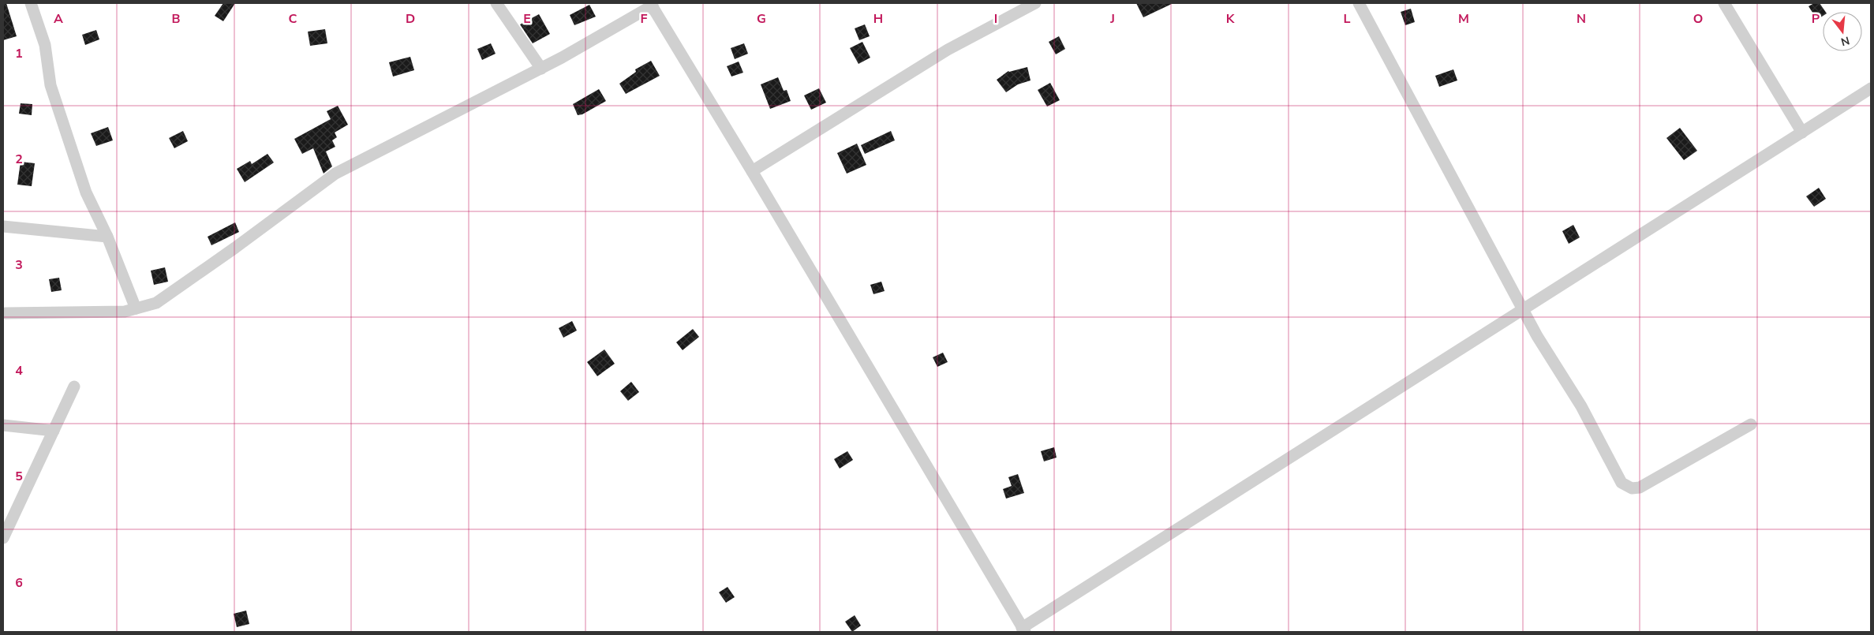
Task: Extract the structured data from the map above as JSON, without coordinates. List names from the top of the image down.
{
  "north": "bottom",
  "grid": {
    "columns": [
      "A",
      "B",
      "C",
      "D",
      "E",
      "F",
      "G",
      "H",
      "I",
      "J",
      "K",
      "L",
      "M",
      "N",
      "O",
      "P"
    ],
    "rows": [
      "1",
      "2",
      "3",
      "4",
      "5",
      "6"
    ]
  }
}
